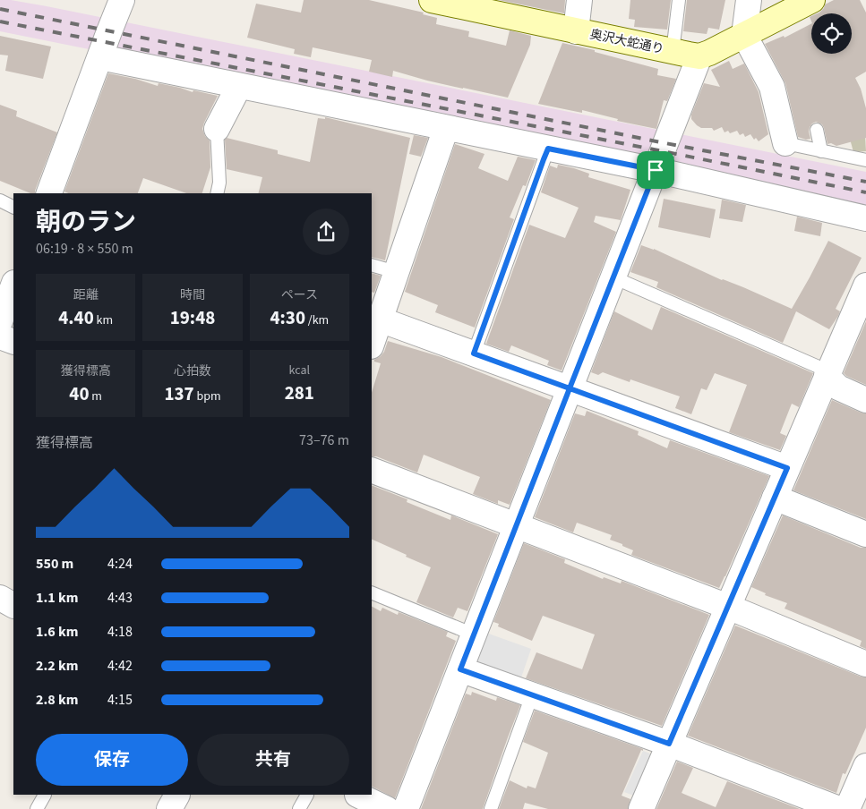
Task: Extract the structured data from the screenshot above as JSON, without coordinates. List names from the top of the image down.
{
  "streets": {
    "street": ["奥沢大蛇通り"]
  },
  "page": {
    "heading": ["朝のラン", "06:19 · 8 × 550 m"],
    "stats": [
      ["距離", "4.40 km"],
      ["時間", "19:48"],
      ["ペース", "4:30 /km"],
      ["獲得標高", "40 m"],
      ["心拍数", "137 bpm"],
      ["kcal", "281"]
    ],
    "chart": ["獲得標高", "73–76 m"],
    "list": [
      {
        "name": "550 m",
        "note": "4:24"
      },
      {
        "name": "1.1 km",
        "note": "4:43"
      },
      {
        "name": "1.6 km",
        "note": "4:18"
      },
      {
        "name": "2.2 km",
        "note": "4:42"
      },
      {
        "name": "2.8 km",
        "note": "4:15"
      }
    ],
    "buttons": ["保存", "共有"]
  }
}
